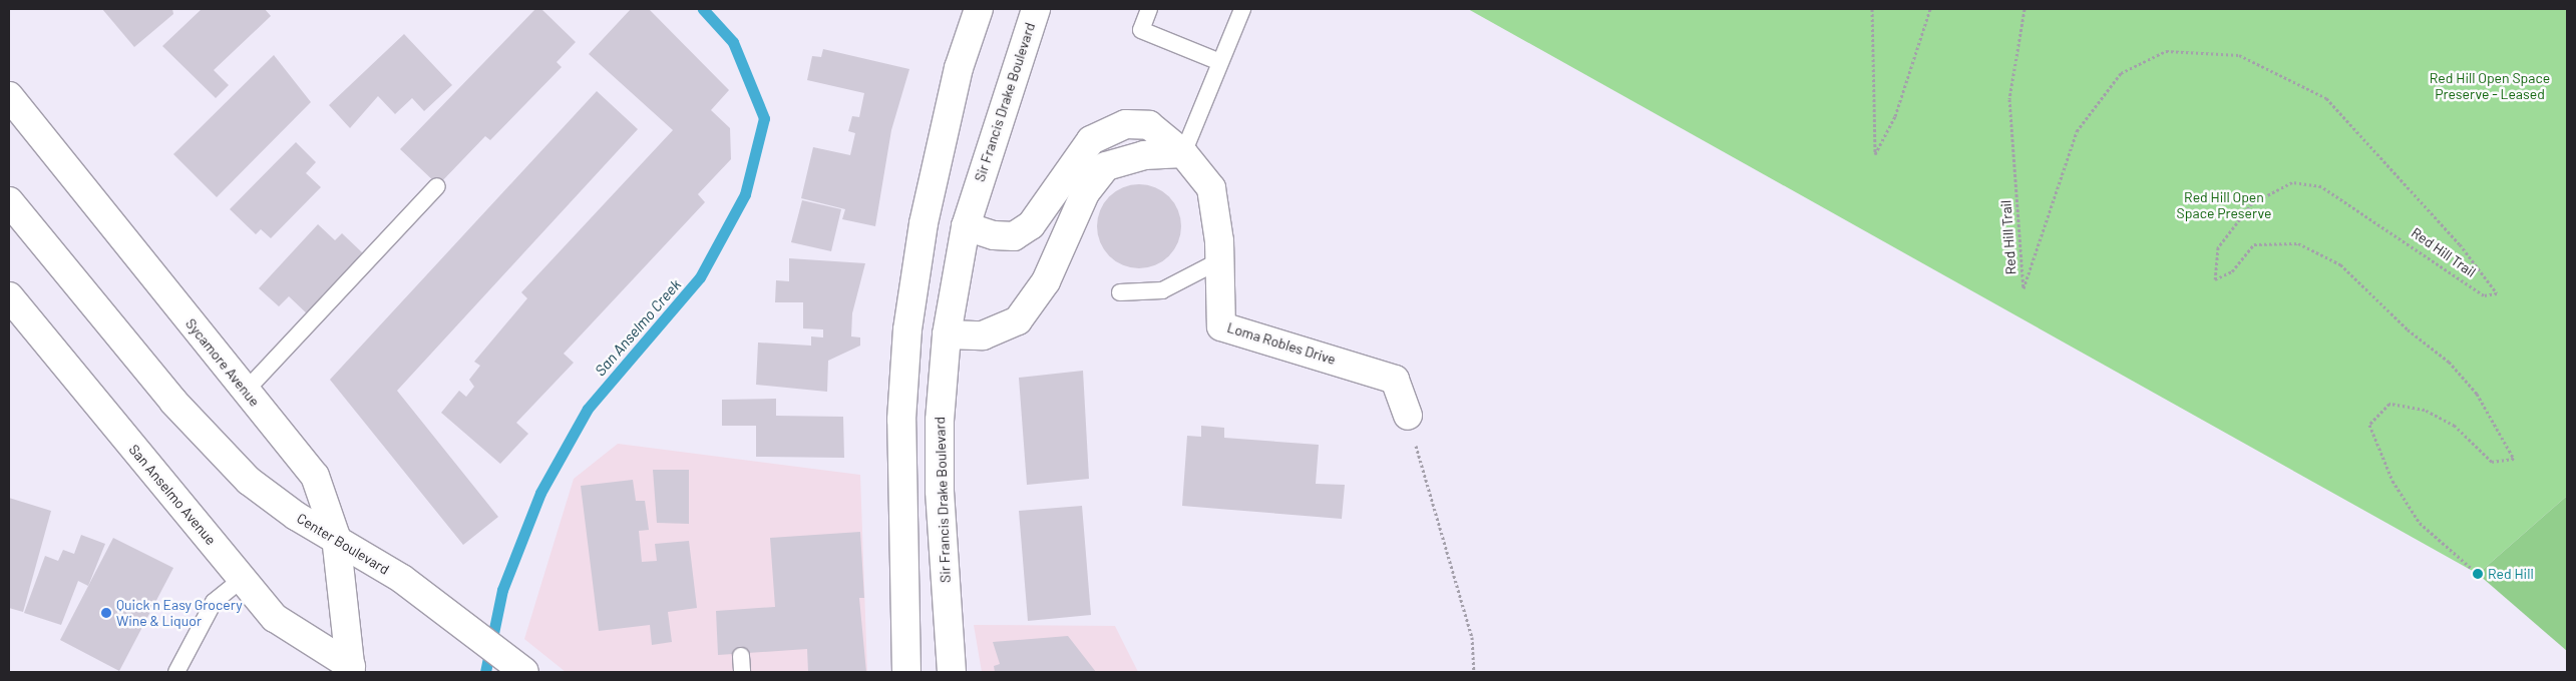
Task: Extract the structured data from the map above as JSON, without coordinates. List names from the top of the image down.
{
  "streets": {
    "street": [
      "Sir Francis Drake Boulevard",
      "Loma Robles Drive",
      "Sycamore Avenue",
      "San Anselmo Avenue",
      "Center Boulevard"
    ],
    "path": ["Red Hill Trail"]
  },
  "crossings": [
    ["Sir Francis Drake Boulevard", "Loma Robles Drive"],
    ["Sycamore Avenue", "San Anselmo Avenue"],
    ["Sycamore Avenue", "Center Boulevard"]
  ],
  "water": ["San Anselmo Creek"],
  "parks": ["Red Hill Open Space Preserve - Leased", "Red Hill Open Space Preserve"],
  "places": ["Red Hill", "Quick n Easy Grocery Wine & Liquor"]
}
